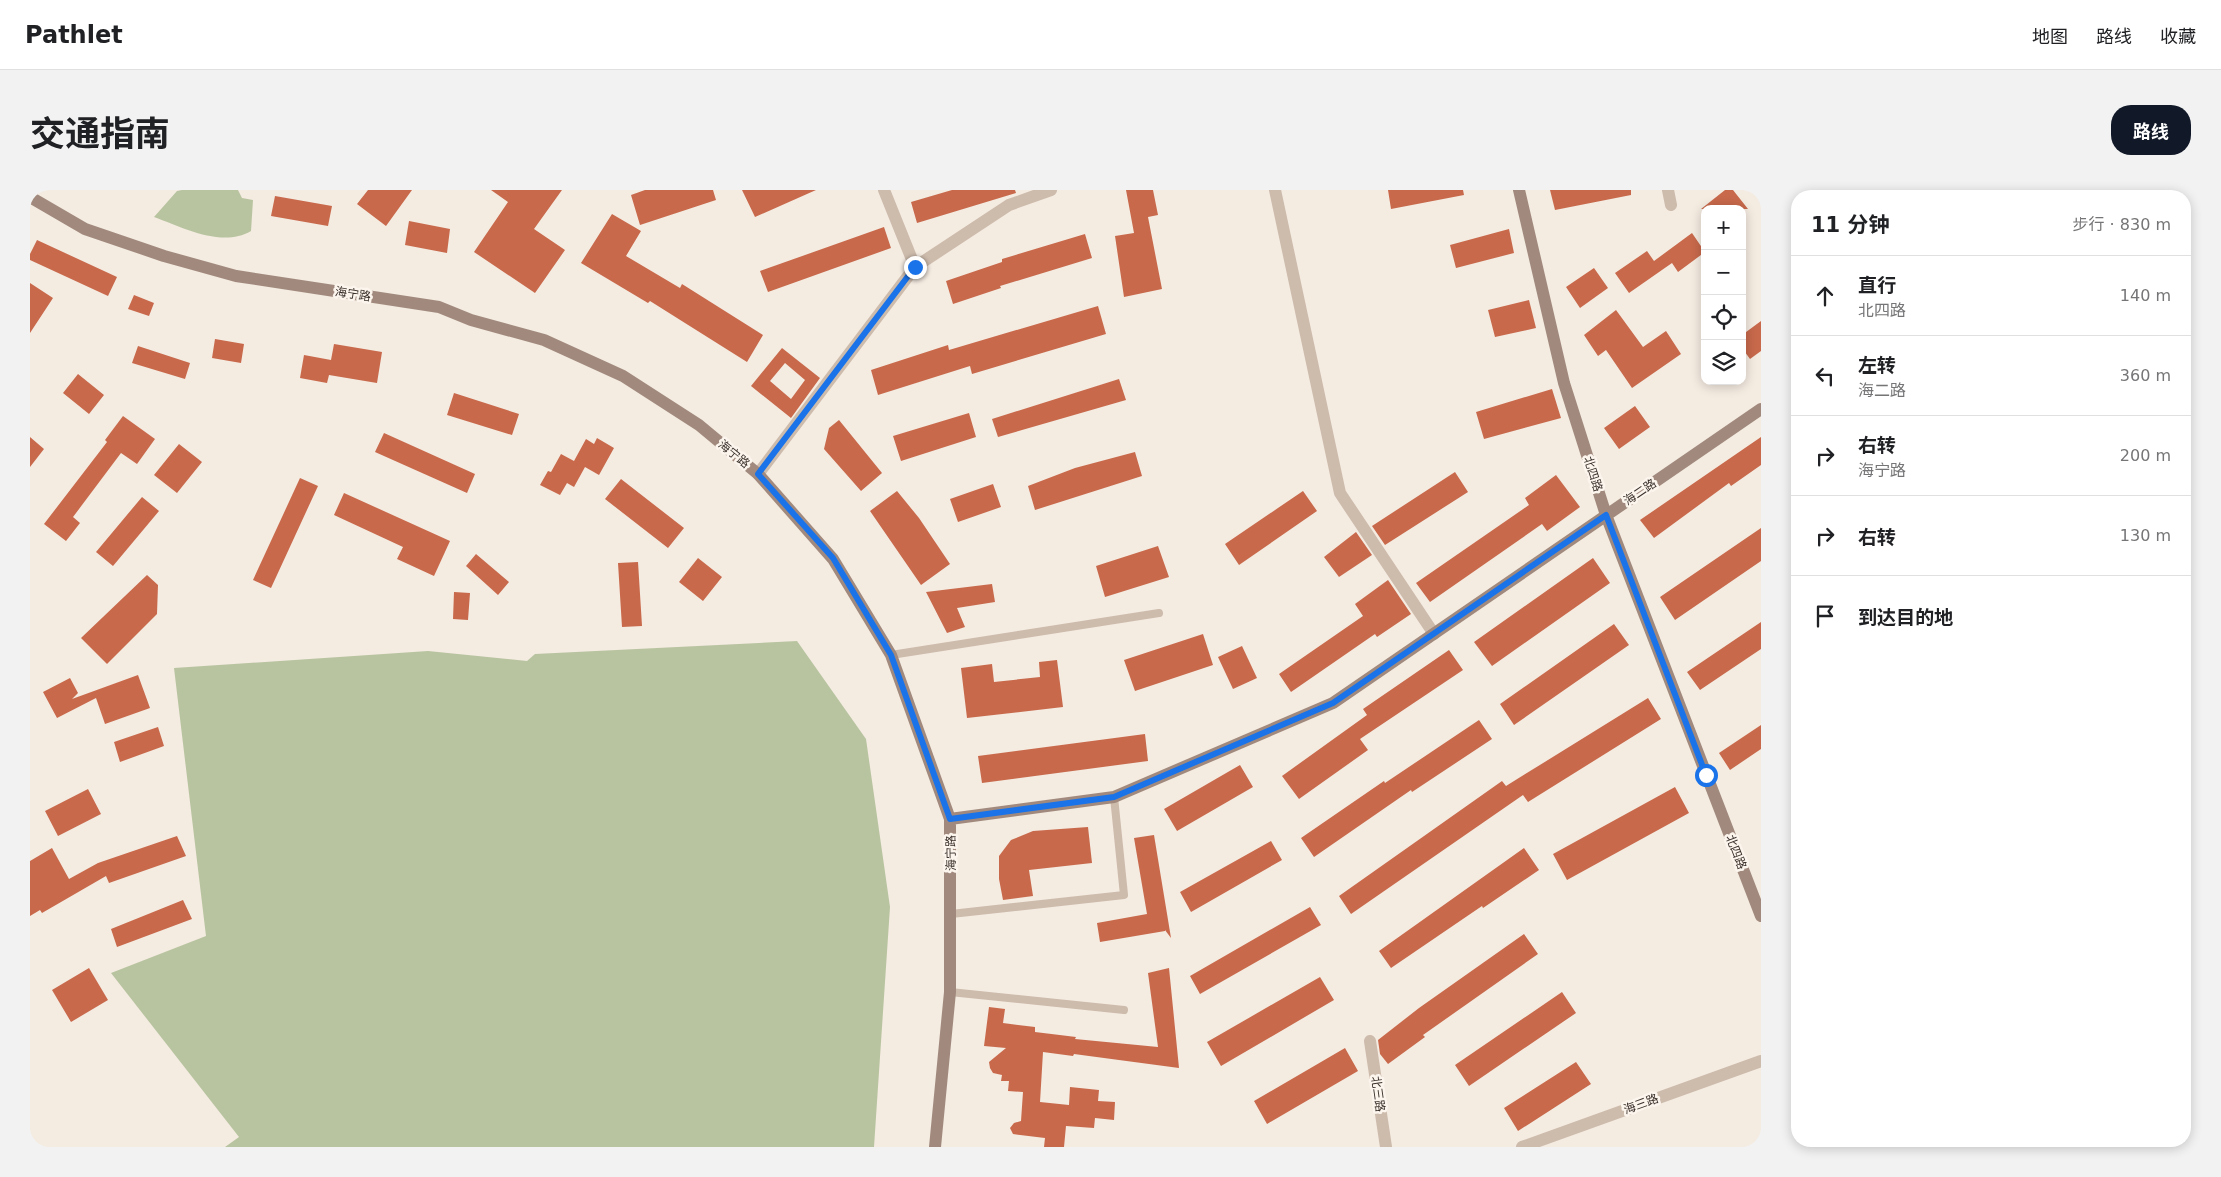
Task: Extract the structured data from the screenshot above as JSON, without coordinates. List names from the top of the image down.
{
  "streets": {
    "street": [
      "海宁路",
      "北四路",
      "海二路",
      "北三路",
      "海三路"
    ]
  },
  "crossings": [
    ["海宁路", "海二路"],
    ["北四路", "海二路"]
  ],
  "page": {
    "header": "Pathlet",
    "nav": ["地图", "路线", "收藏"],
    "title": "交通指南",
    "buttons": "路线",
    "heading": ["11 分钟", "步行 · 830 m"],
    "map_buttons": ["+", "−"],
    "list": [
      ["直行", "北四路", "140 m"],
      ["左转", "海二路", "360 m"],
      ["右转", "海宁路", "200 m"],
      ["右转", "130 m"],
      "到达目的地"
    ]
  }
}
